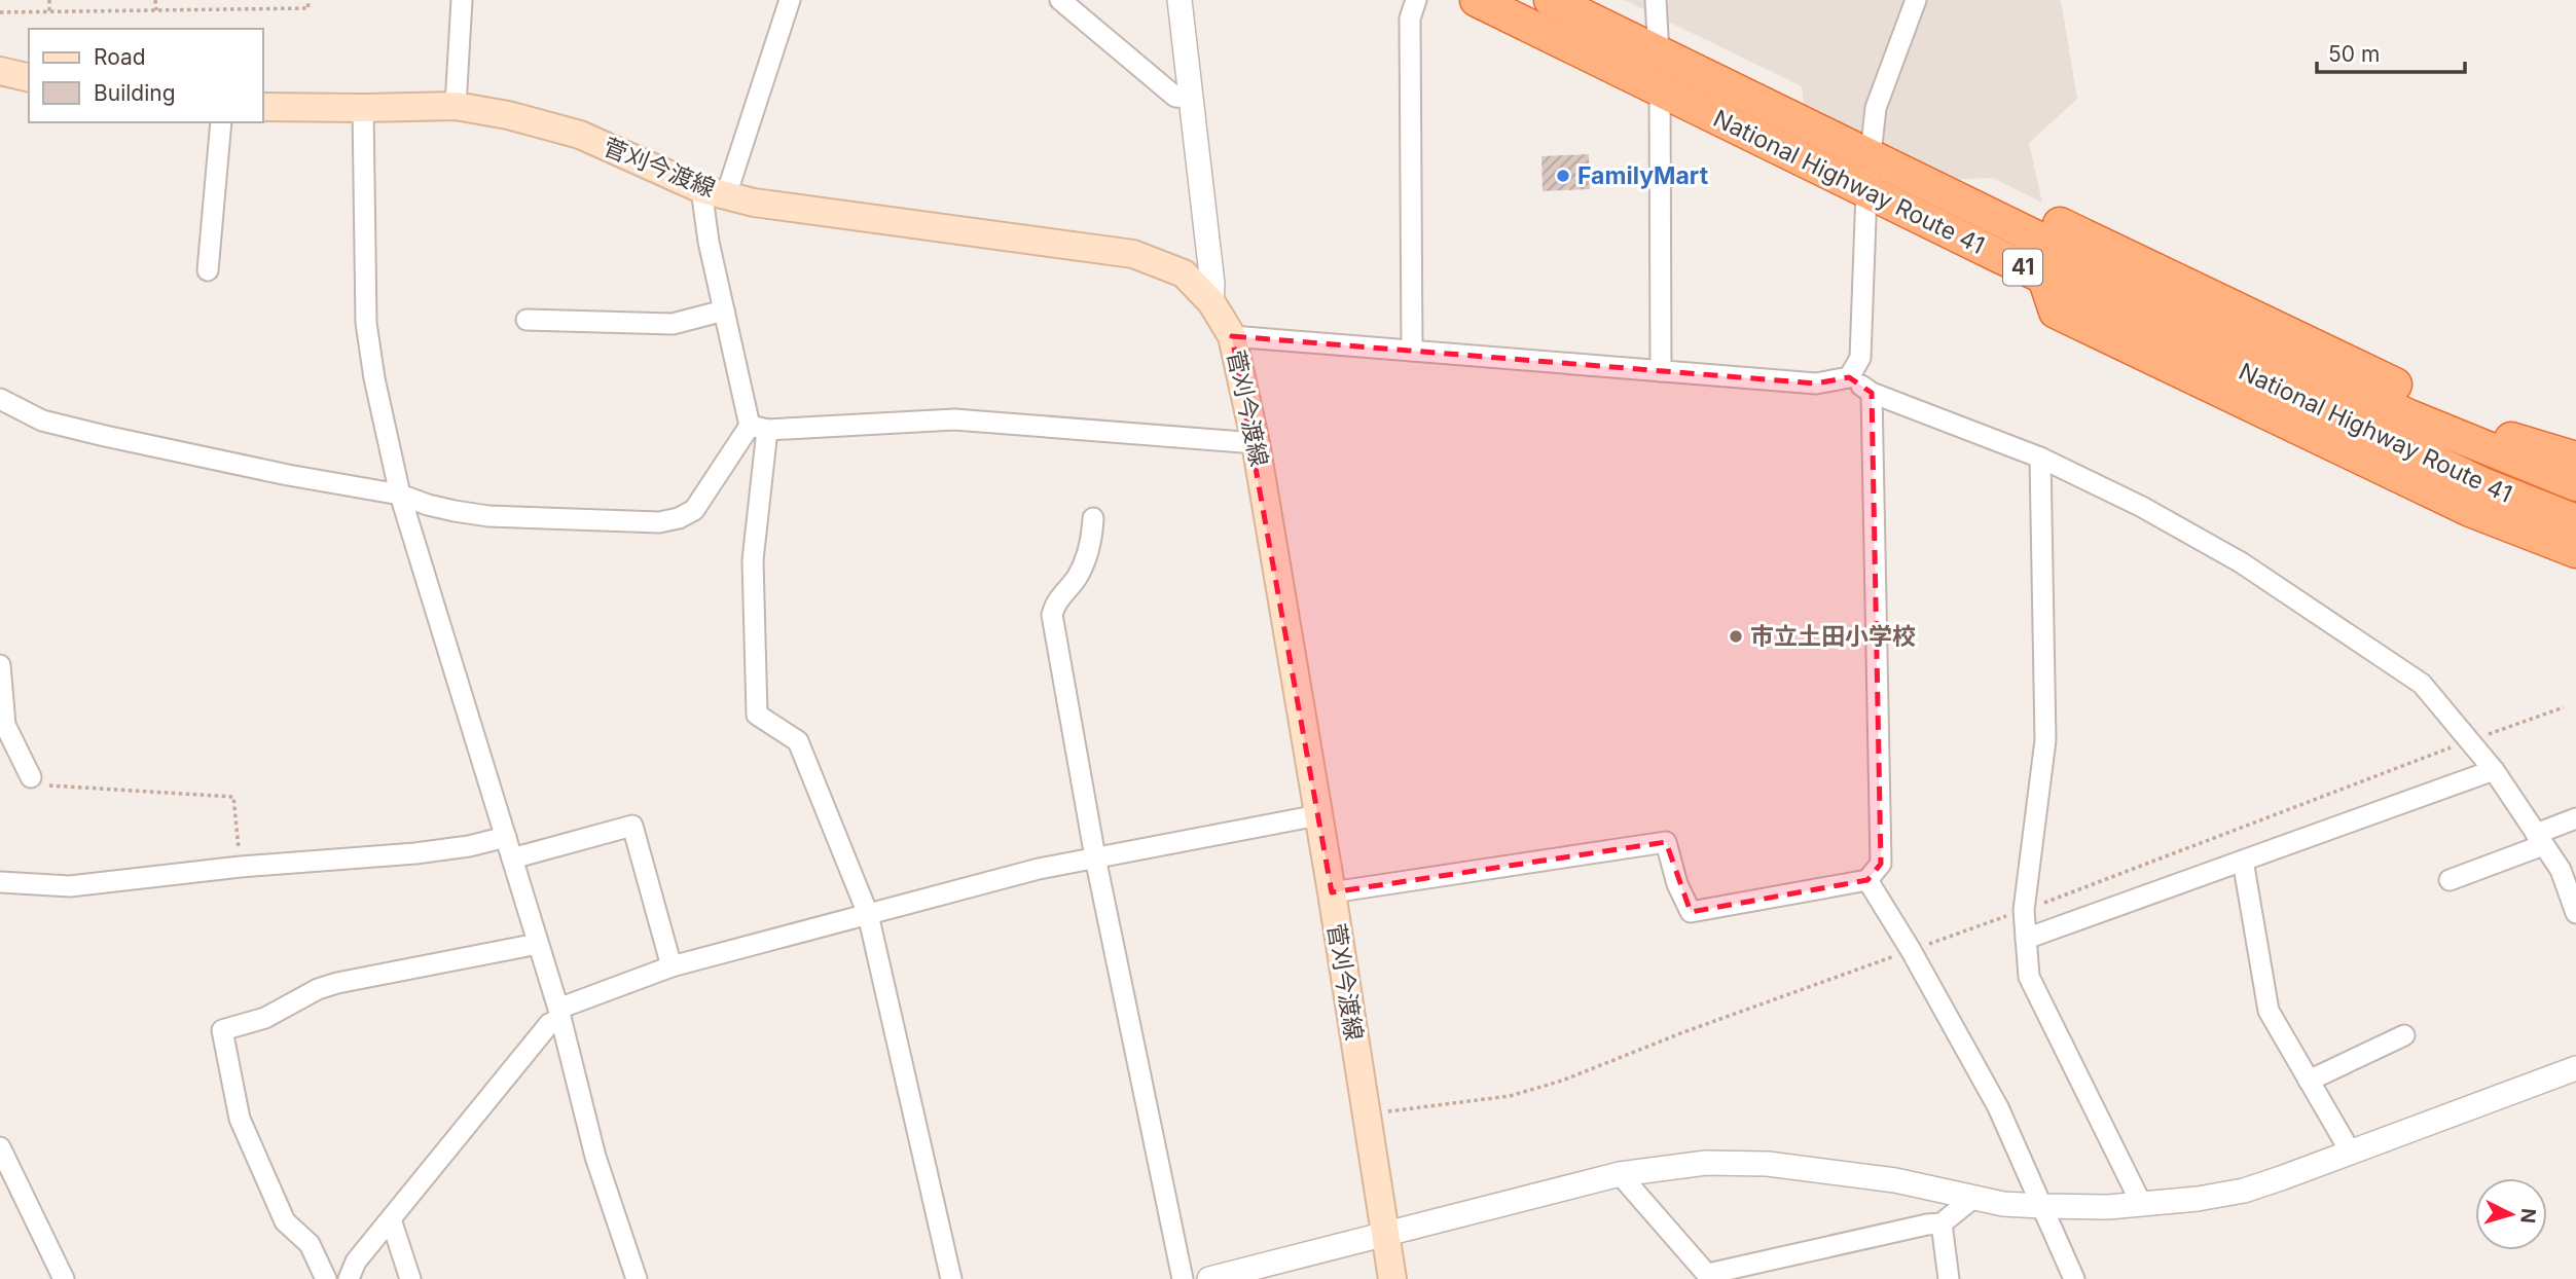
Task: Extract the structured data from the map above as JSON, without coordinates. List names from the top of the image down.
{
  "streets": {
    "highway": ["National Highway Route 41", "41"],
    "main road": ["菅刈今渡線"]
  },
  "places": ["FamilyMart", "市立土田小学校"],
  "legend": ["Road", "Building"],
  "scale_bar": "50 m",
  "north": "right"
}
